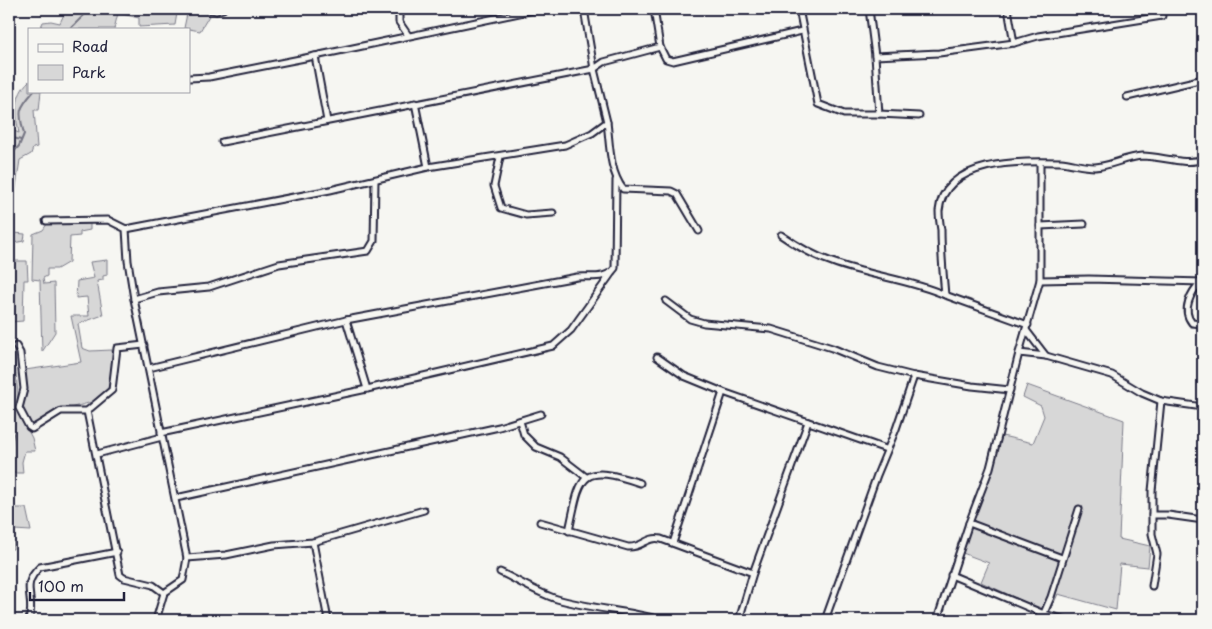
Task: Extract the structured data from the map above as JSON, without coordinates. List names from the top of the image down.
{
  "legend": ["Road", "Park"],
  "scale_bar": "100 m"
}
